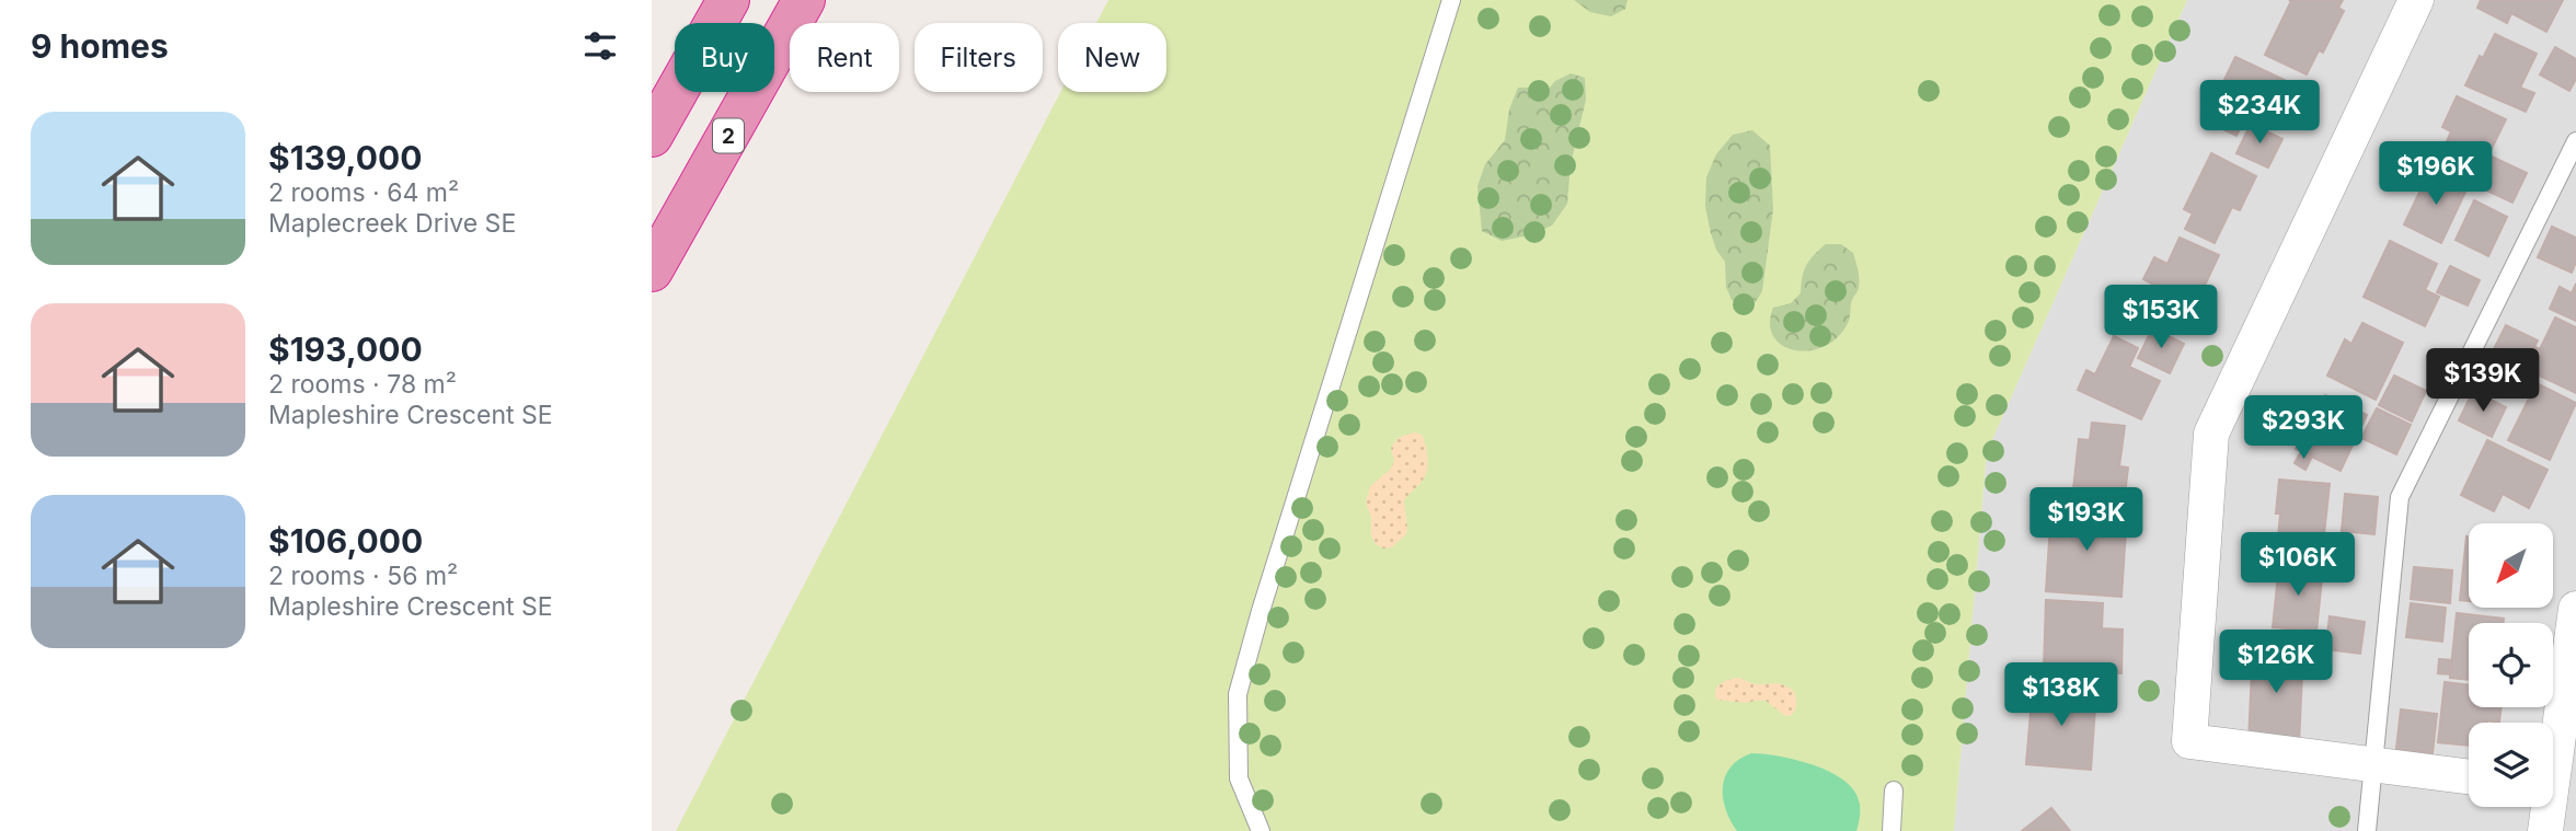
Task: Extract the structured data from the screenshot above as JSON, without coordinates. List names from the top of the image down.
{
  "streets": {
    "highway": ["2"]
  },
  "north": "bottom left",
  "page": {
    "heading": "9 homes",
    "chip": [
      "Buy",
      "Rent",
      "Filters",
      "New"
    ],
    "price": [
      "$234K",
      "$196K",
      "$153K",
      "$139K",
      "$293K",
      "$193K",
      "$106K",
      "$126K",
      "$138K"
    ],
    "list": [
      {
        "name": "$139,000",
        "note": "2 rooms · 64 m² · Maplecreek Drive SE"
      },
      {
        "name": "$193,000",
        "note": "2 rooms · 78 m² · Mapleshire Crescent SE"
      },
      {
        "name": "$106,000",
        "note": "2 rooms · 56 m² · Mapleshire Crescent SE"
      }
    ]
  }
}
